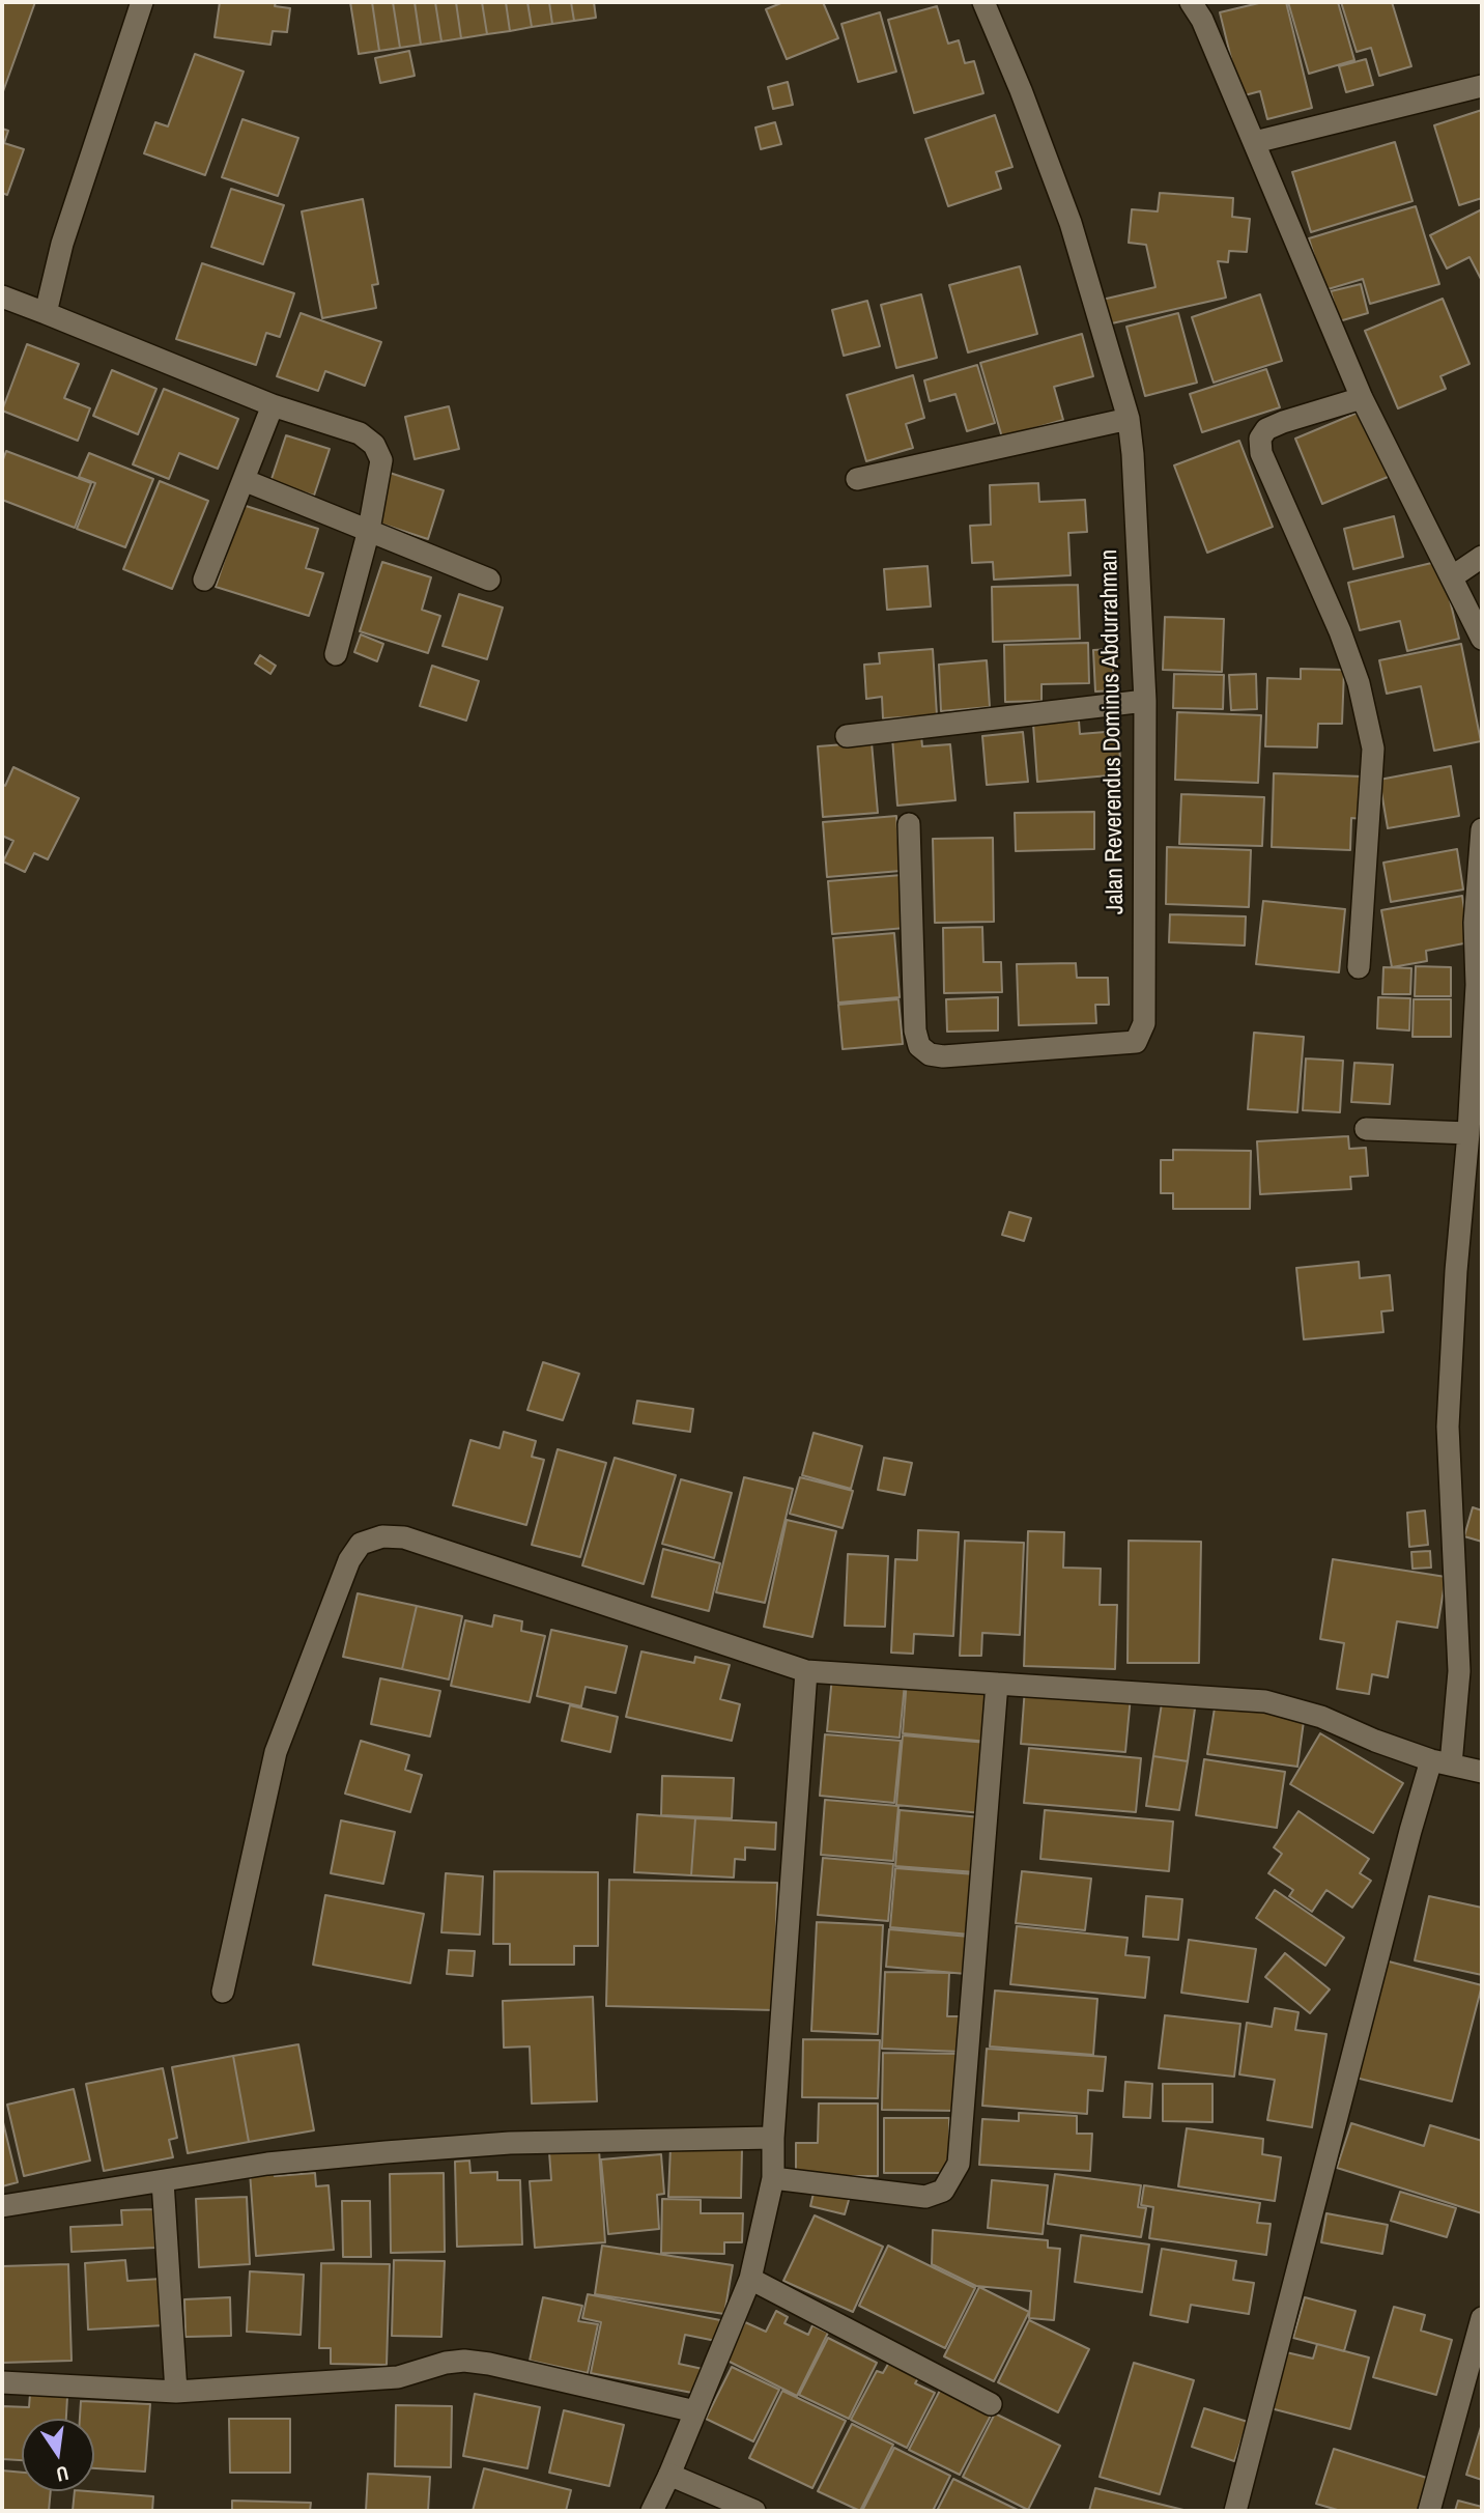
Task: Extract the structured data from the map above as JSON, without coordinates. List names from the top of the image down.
{
  "streets": {
    "street": ["Jalan Reverendus Dominus Abdurrahman"]
  },
  "north": "bottom"
}
